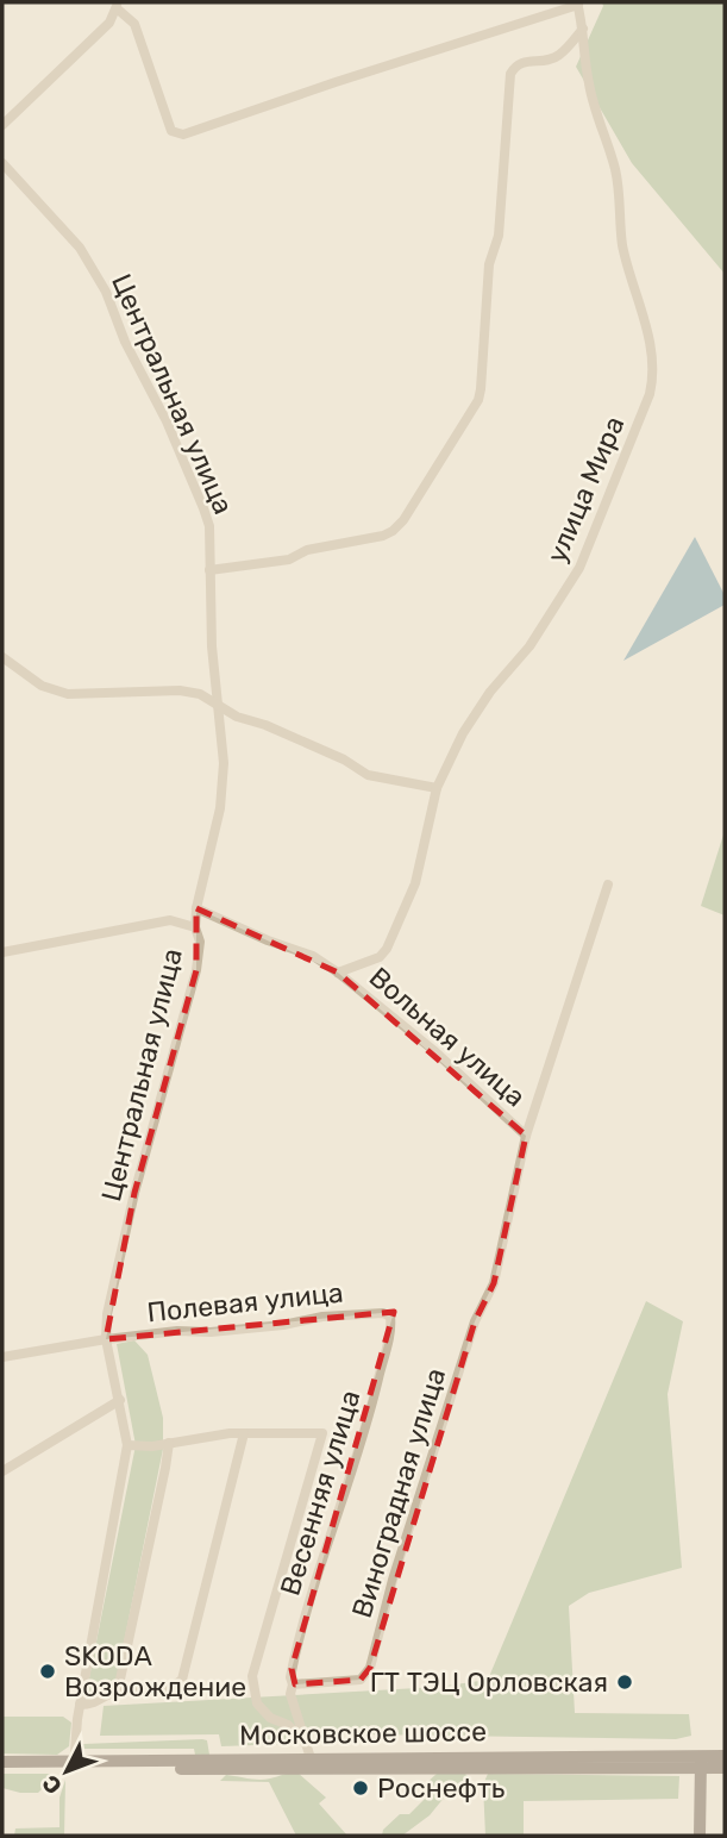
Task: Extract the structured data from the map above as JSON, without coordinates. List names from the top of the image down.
{
  "streets": {
    "main road": ["Московское шоссе"],
    "street": [
      "Центральная улица",
      "улица Мира",
      "Вольная улица",
      "Полевая улица",
      "Весенняя улица",
      "Виноградная улица"
    ]
  },
  "crossings": [
    ["Центральная улица", "Вольная улица"],
    ["Центральная улица", "Полевая улица"],
    ["Центральная улица", "Московское шоссе"],
    ["улица Мира", "Вольная улица"],
    ["Вольная улица", "Виноградная улица"],
    ["Полевая улица", "Весенняя улица"],
    ["Весенняя улица", "Виноградная улица"],
    ["Весенняя улица", "Московское шоссе"]
  ],
  "places": ["SKODA Возрождение", "ГТ ТЭЦ Орловская", "Роснефть"],
  "north": "bottom left"
}
